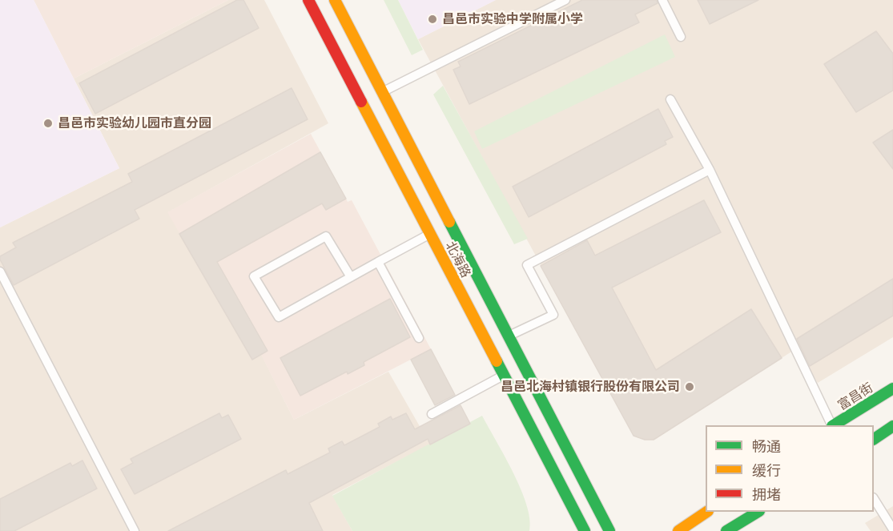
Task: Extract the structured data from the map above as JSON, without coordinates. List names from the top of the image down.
{
  "streets": {
    "main road": ["北海路", "富昌街"]
  },
  "places": ["昌邑市实验中学附属小学", "昌邑市实验幼儿园市直分园", "昌邑北海村镇银行股份有限公司"],
  "legend": ["畅通", "缓行", "拥堵"]
}
